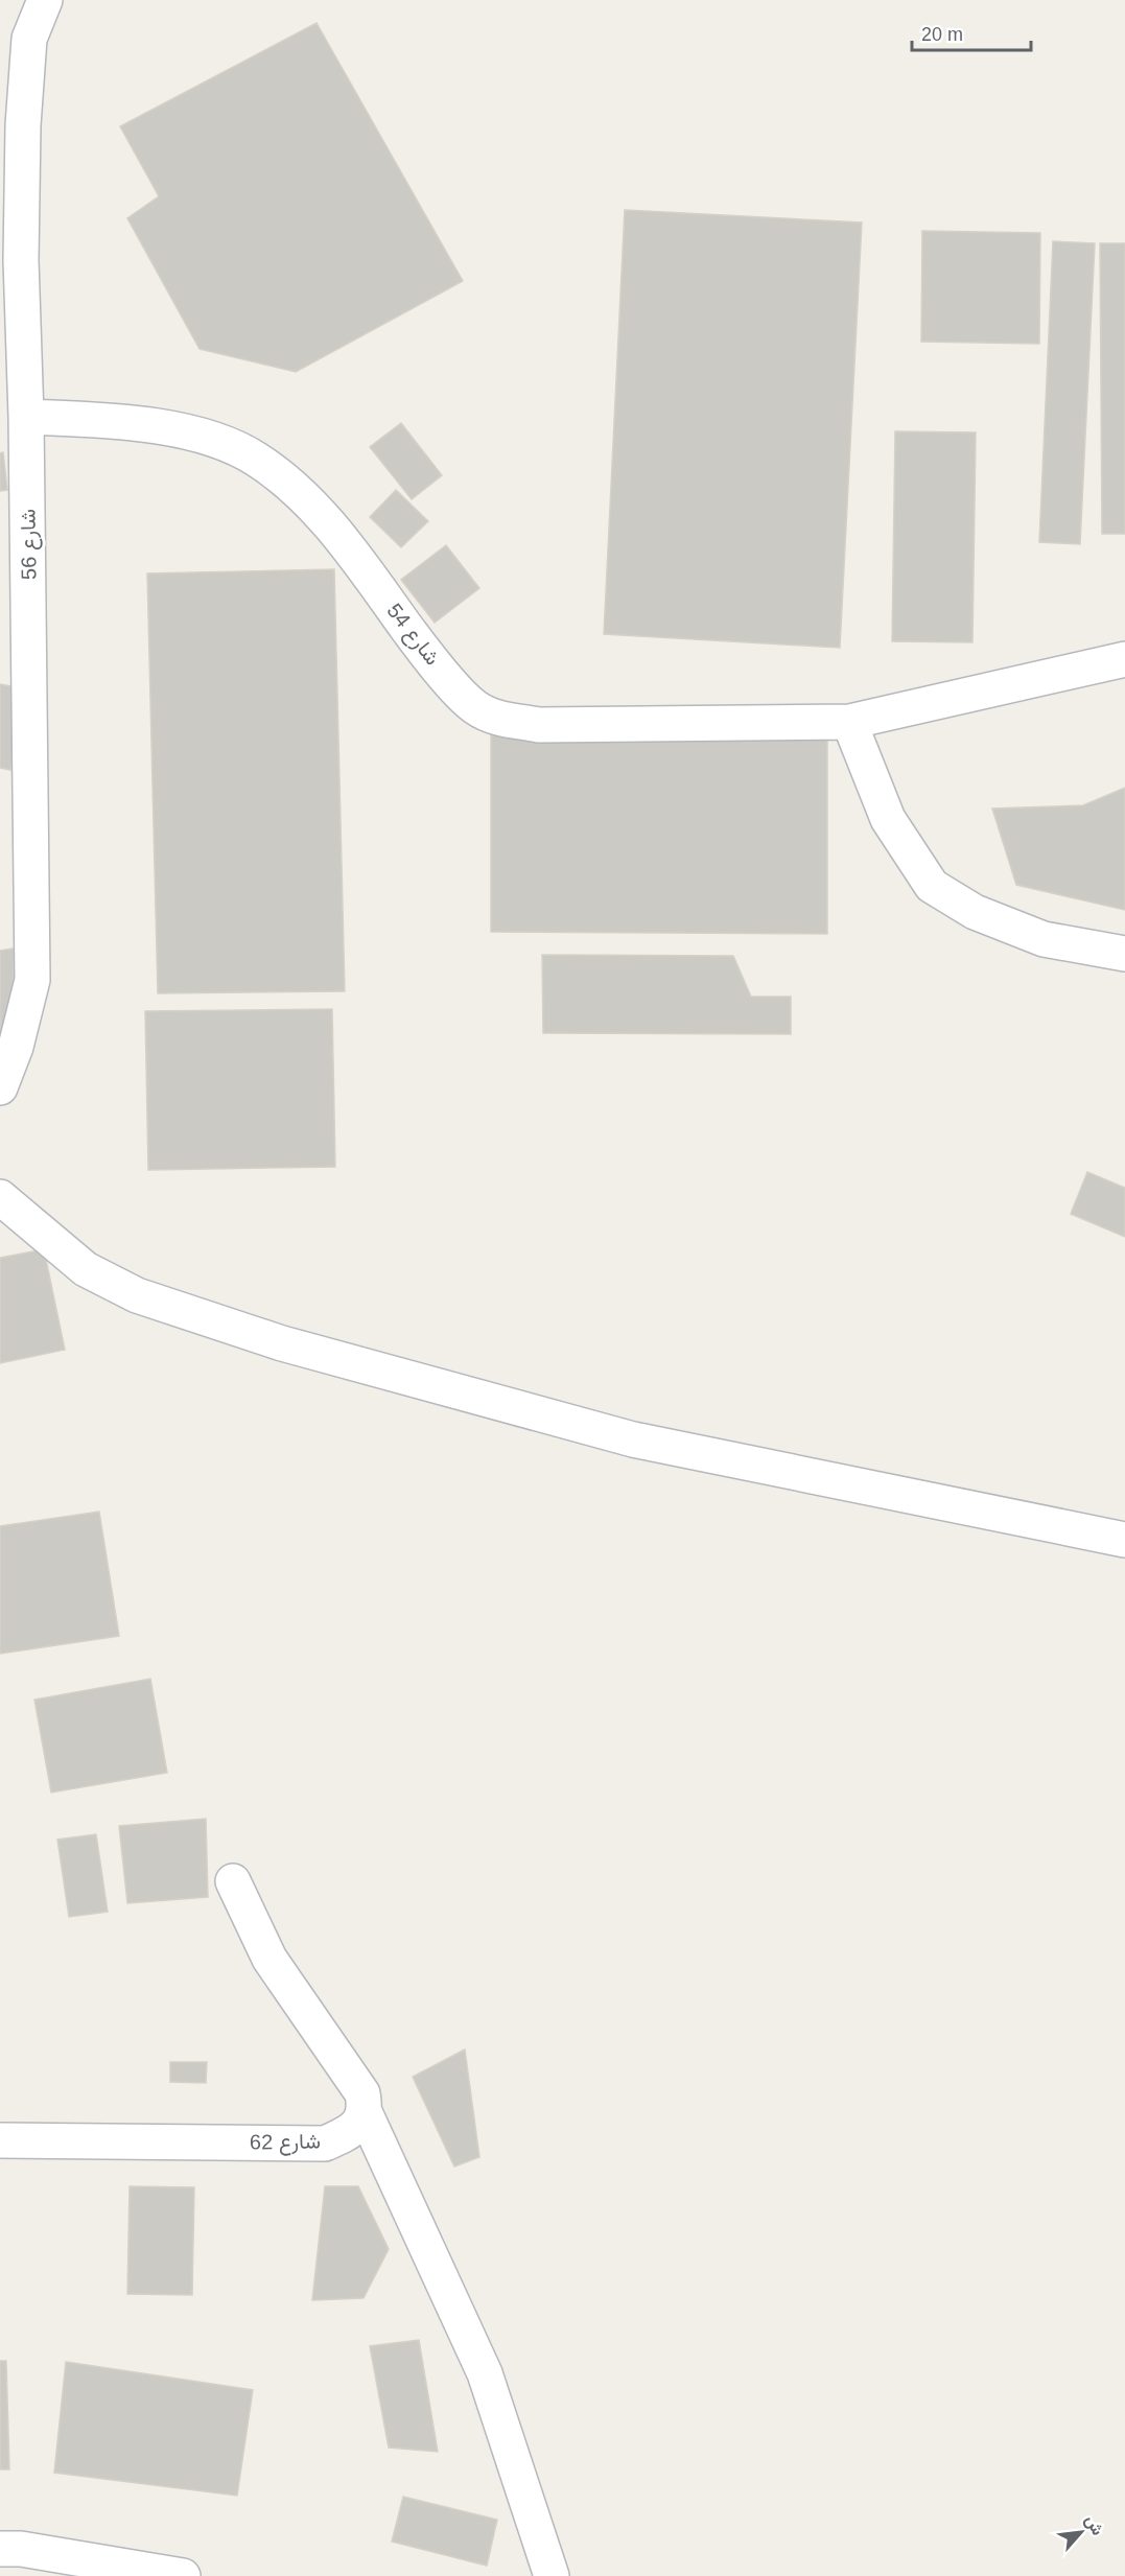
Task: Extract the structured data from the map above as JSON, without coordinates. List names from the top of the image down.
{
  "streets": {
    "street": ["شارع 56", "شارع 54", "شارع 62"]
  },
  "crossings": [
    ["شارع 56", "شارع 54"]
  ],
  "scale_bar": "20 m",
  "north": "top right"
}
